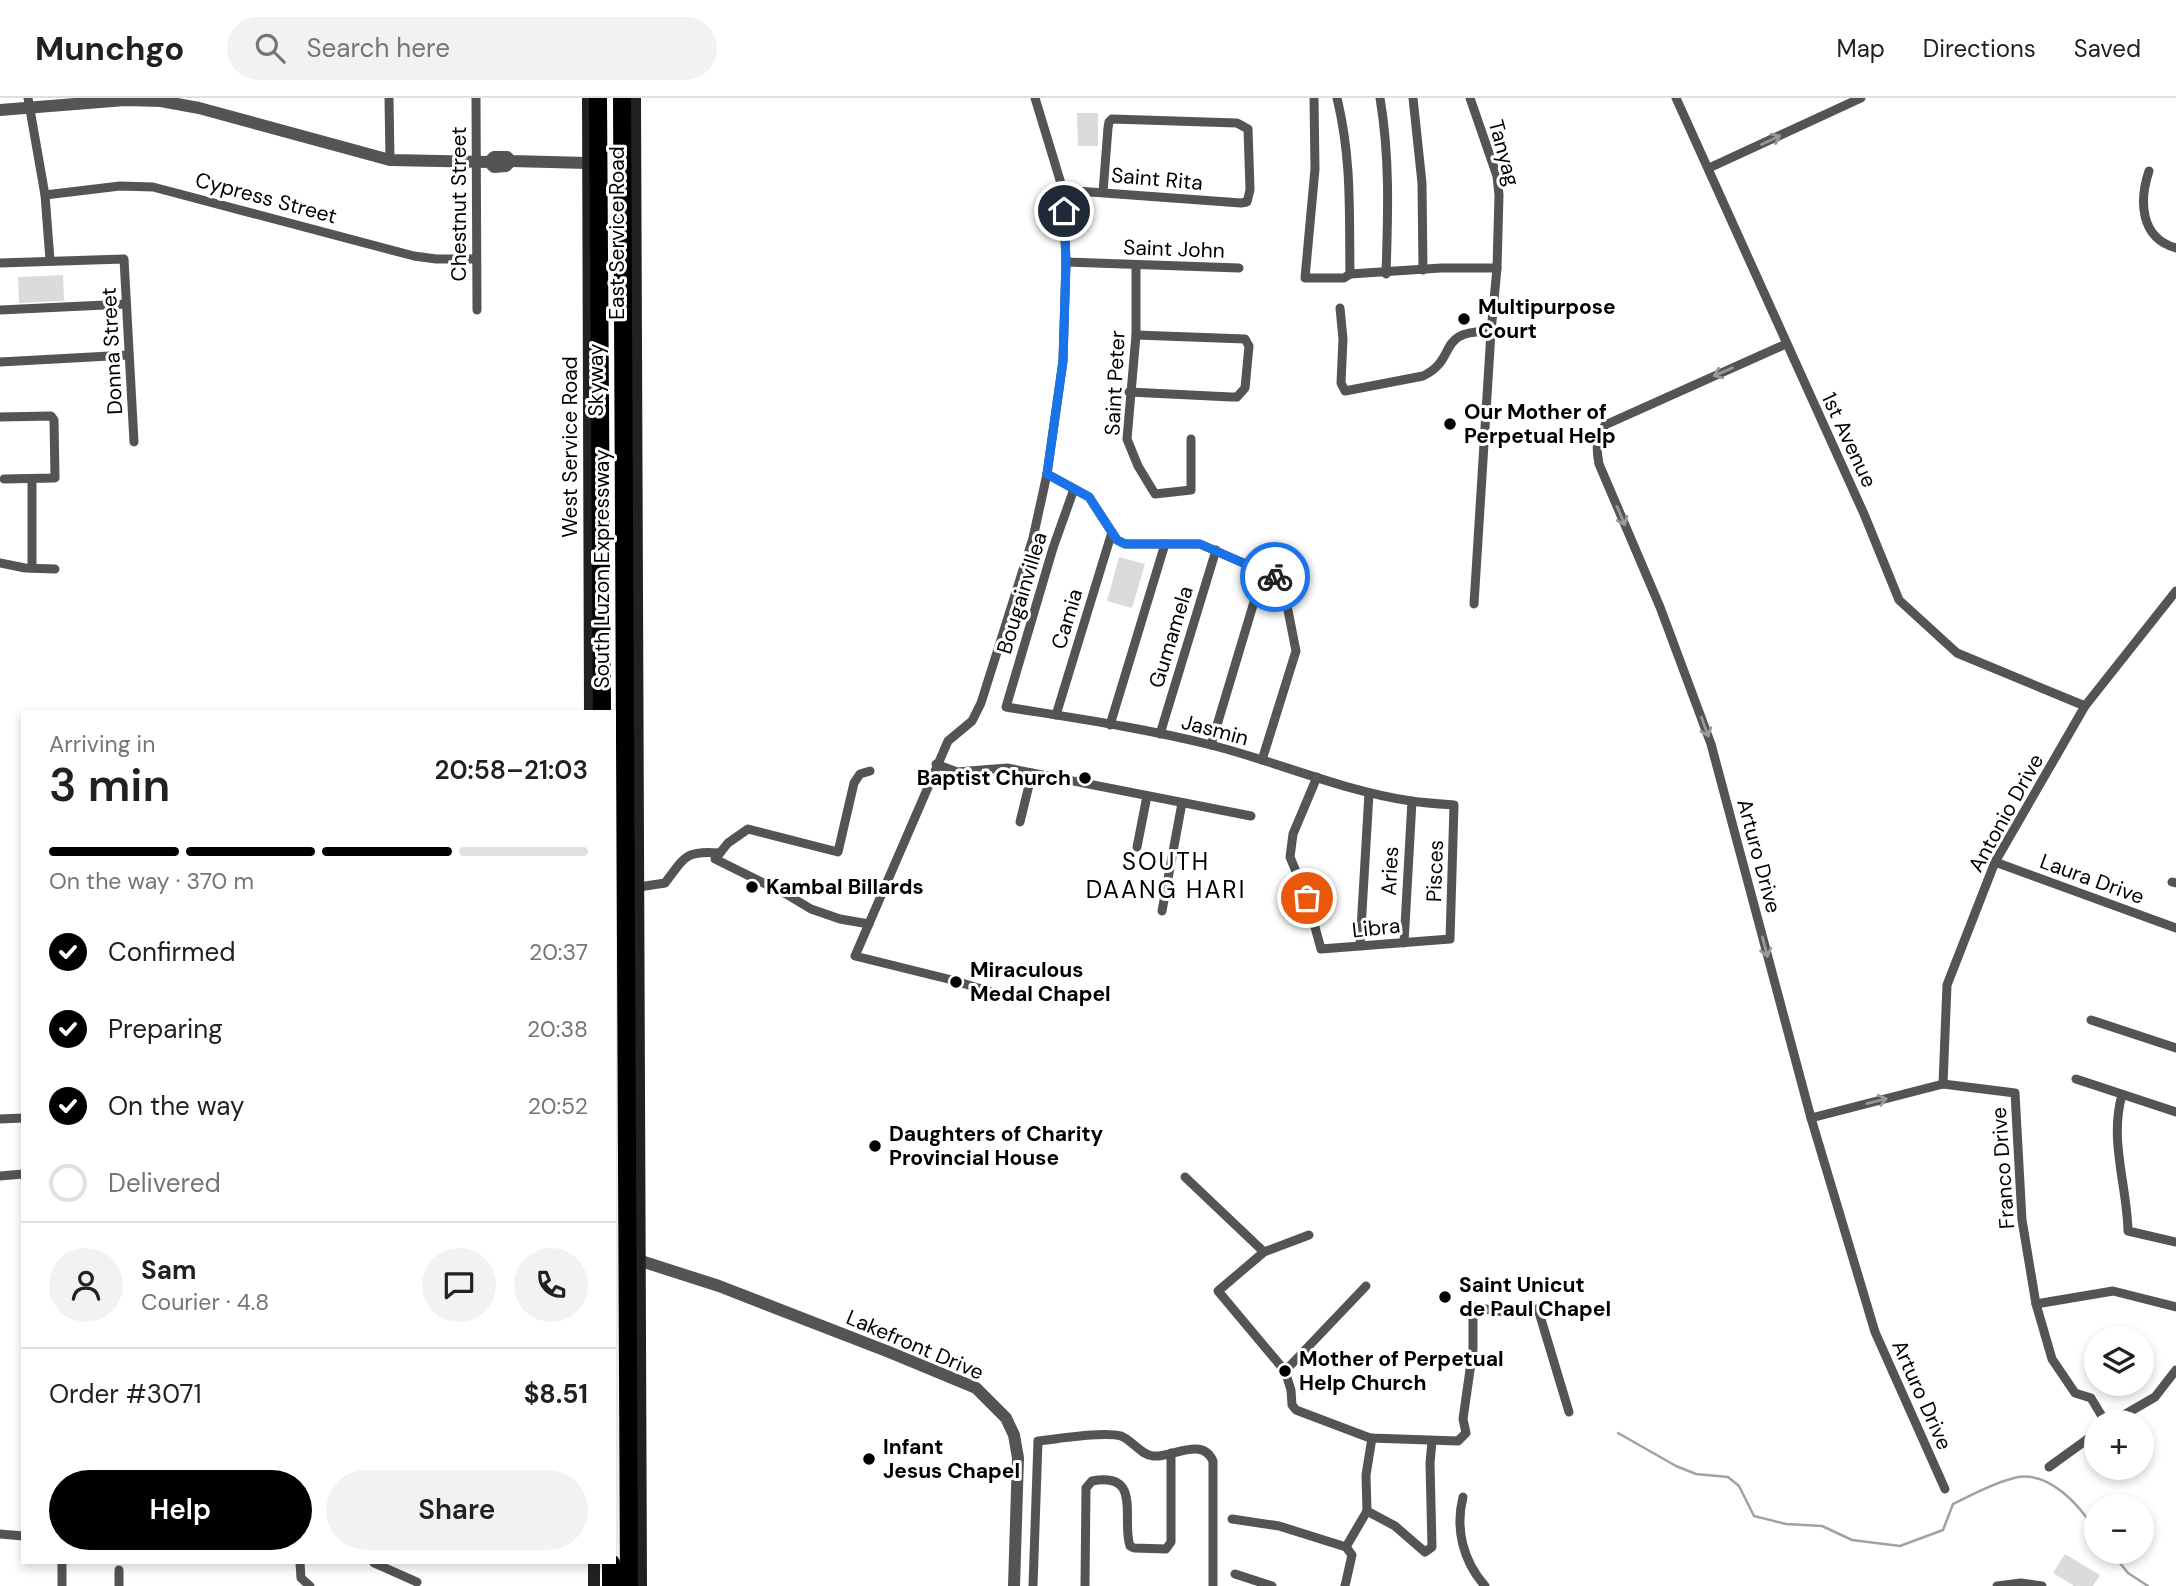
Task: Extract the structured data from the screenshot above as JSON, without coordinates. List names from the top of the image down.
{
  "streets": {
    "highway": ["Skyway", "South Luzon Expressway"],
    "main road": ["East Service Road", "West Service Road"],
    "street": [
      "Tanyag",
      "Saint Rita",
      "Cypress Street",
      "Chestnut Street",
      "Saint John",
      "Donna Street",
      "Saint Peter",
      "1st Avenue",
      "Bougainvillea",
      "Camia",
      "Gumamela",
      "Jasmin",
      "Antonio Drive",
      "Arturo Drive",
      "Aries",
      "Pisces",
      "Laura Drive",
      "Libra",
      "Franco Drive",
      "Lakefront Drive"
    ]
  },
  "crossings": [
    ["Cypress Street", "Chestnut Street"],
    ["East Service Road", "Lakefront Drive"],
    ["Saint John", "Saint Peter"],
    ["Skyway", "South Luzon Expressway"],
    ["1st Avenue", "Antonio Drive"],
    ["1st Avenue", "Arturo Drive"],
    ["Bougainvillea", "Jasmin"],
    ["Camia", "Jasmin"],
    ["Gumamela", "Jasmin"],
    ["Jasmin", "Aries"],
    ["Jasmin", "Pisces"],
    ["Jasmin", "Libra"],
    ["Antonio Drive", "Laura Drive"],
    ["Antonio Drive", "Franco Drive"],
    ["Arturo Drive", "Franco Drive"],
    ["Aries", "Libra"],
    ["Pisces", "Libra"]
  ],
  "one_way": ["Arturo Drive"],
  "districts": ["SOUTH DAANG HARI"],
  "places": [
    "Multipurpose Court",
    "Our Mother of Perpetual Help",
    "Baptist Church",
    "Kambal Billards",
    "Miraculous Medal Chapel",
    "Daughters of Charity Provincial House",
    "Saint Unicut de Paul Chapel",
    "Mother of Perpetual Help Church",
    "Infant Jesus Chapel"
  ],
  "page": {
    "header": "Munchgo",
    "search": "Search here",
    "nav": ["Map", "Directions", "Saved"],
    "heading": ["3 min", "Arriving in", "20:58–21:03"],
    "panel": [
      "Sam",
      "Courier · 4.8",
      "Order #3071",
      "$8.51"
    ],
    "bar": "On the way · 370 m",
    "list": [
      ["Confirmed", "20:37"],
      ["Preparing", "20:38"],
      ["On the way", "20:52"],
      "Delivered"
    ],
    "map_buttons": ["+", "−"],
    "buttons": ["Help", "Share"]
  }
}
